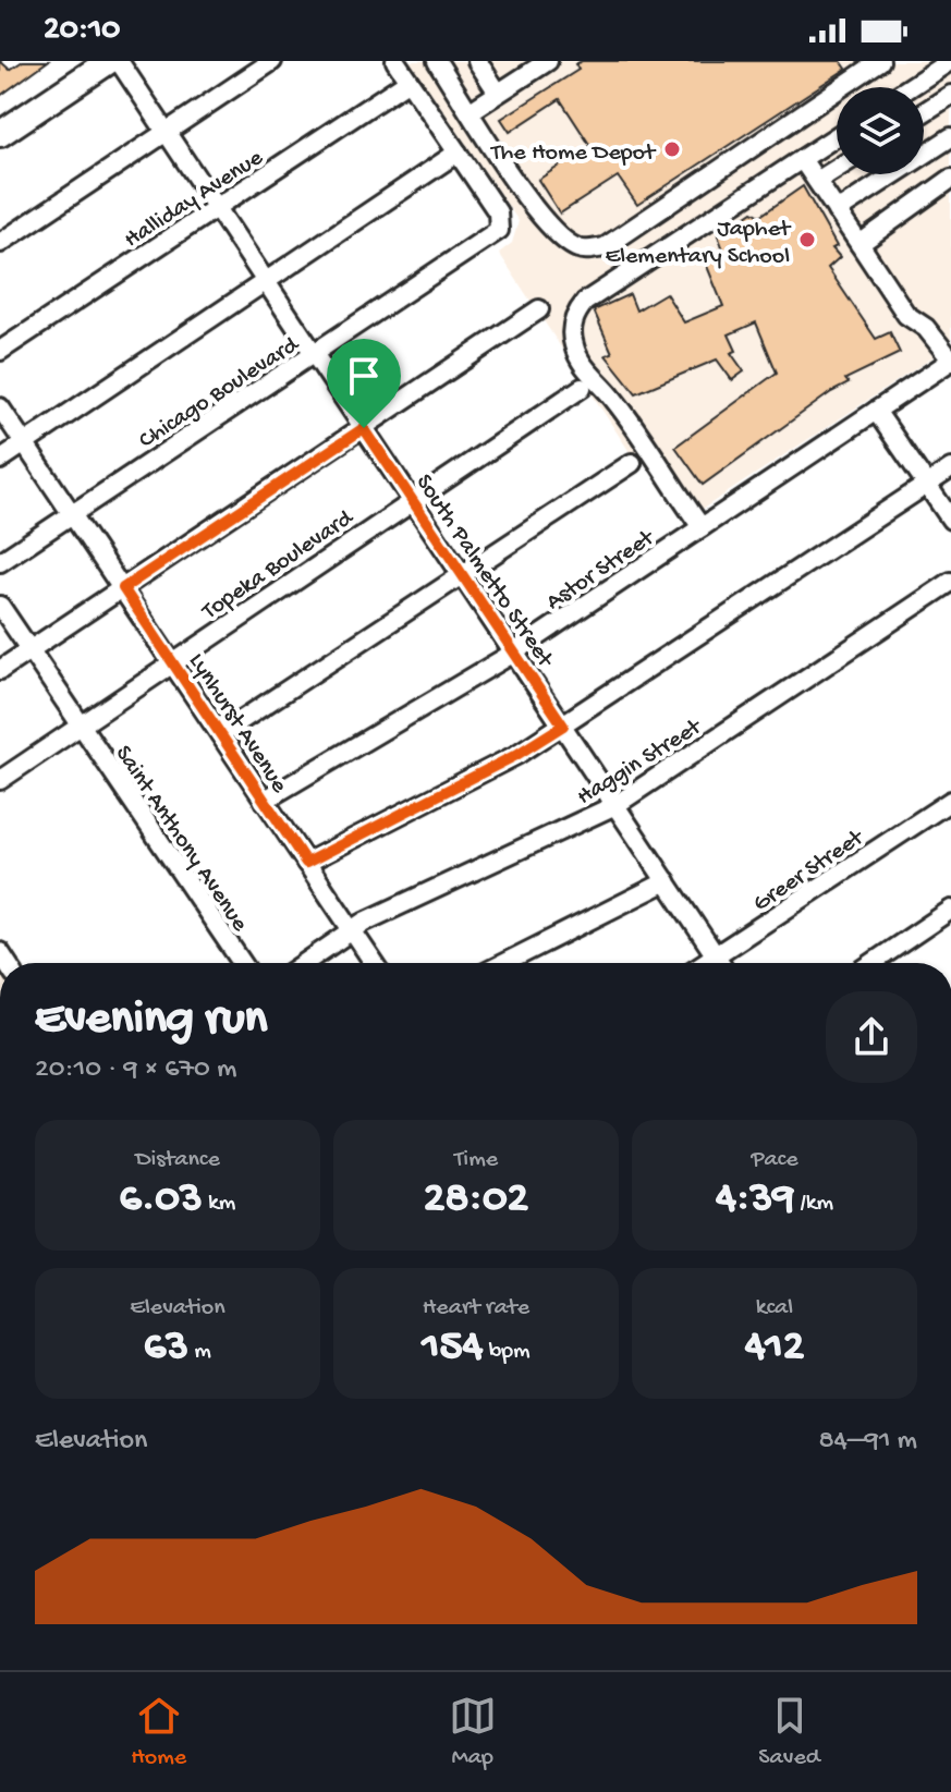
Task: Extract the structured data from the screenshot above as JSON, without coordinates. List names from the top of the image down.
{
  "streets": {
    "street": [
      "Halliday Avenue",
      "Chicago Boulevard",
      "Topeka Boulevard",
      "Astor Street",
      "South Palmetto Street",
      "Lynhurst Avenue",
      "Haggin Street",
      "Saint Anthony Avenue",
      "Greer Street"
    ]
  },
  "crossings": [
    ["Halliday Avenue", "South Palmetto Street"],
    ["Chicago Boulevard", "South Palmetto Street"],
    ["Chicago Boulevard", "Lynhurst Avenue"],
    ["Topeka Boulevard", "South Palmetto Street"],
    ["Topeka Boulevard", "Lynhurst Avenue"],
    ["Topeka Boulevard", "Saint Anthony Avenue"],
    ["Astor Street", "South Palmetto Street"],
    ["Astor Street", "Lynhurst Avenue"],
    ["South Palmetto Street", "Haggin Street"],
    ["South Palmetto Street", "Greer Street"],
    ["Lynhurst Avenue", "Haggin Street"]
  ],
  "places": ["The Home Depot", "Japhet Elementary School"],
  "page": {
    "status": "20:10",
    "heading": ["Evening run", "20:10 · 9 × 670 m"],
    "stats": [
      ["Distance", "6.03 km"],
      ["Time", "28:02"],
      ["Pace", "4:39 /km"],
      ["Elevation", "63 m"],
      ["Heart rate", "154 bpm"],
      ["kcal", "412"]
    ],
    "chart": ["Elevation", "84–91 m"],
    "tabs": ["Home", "Map", "Saved"]
  }
}
